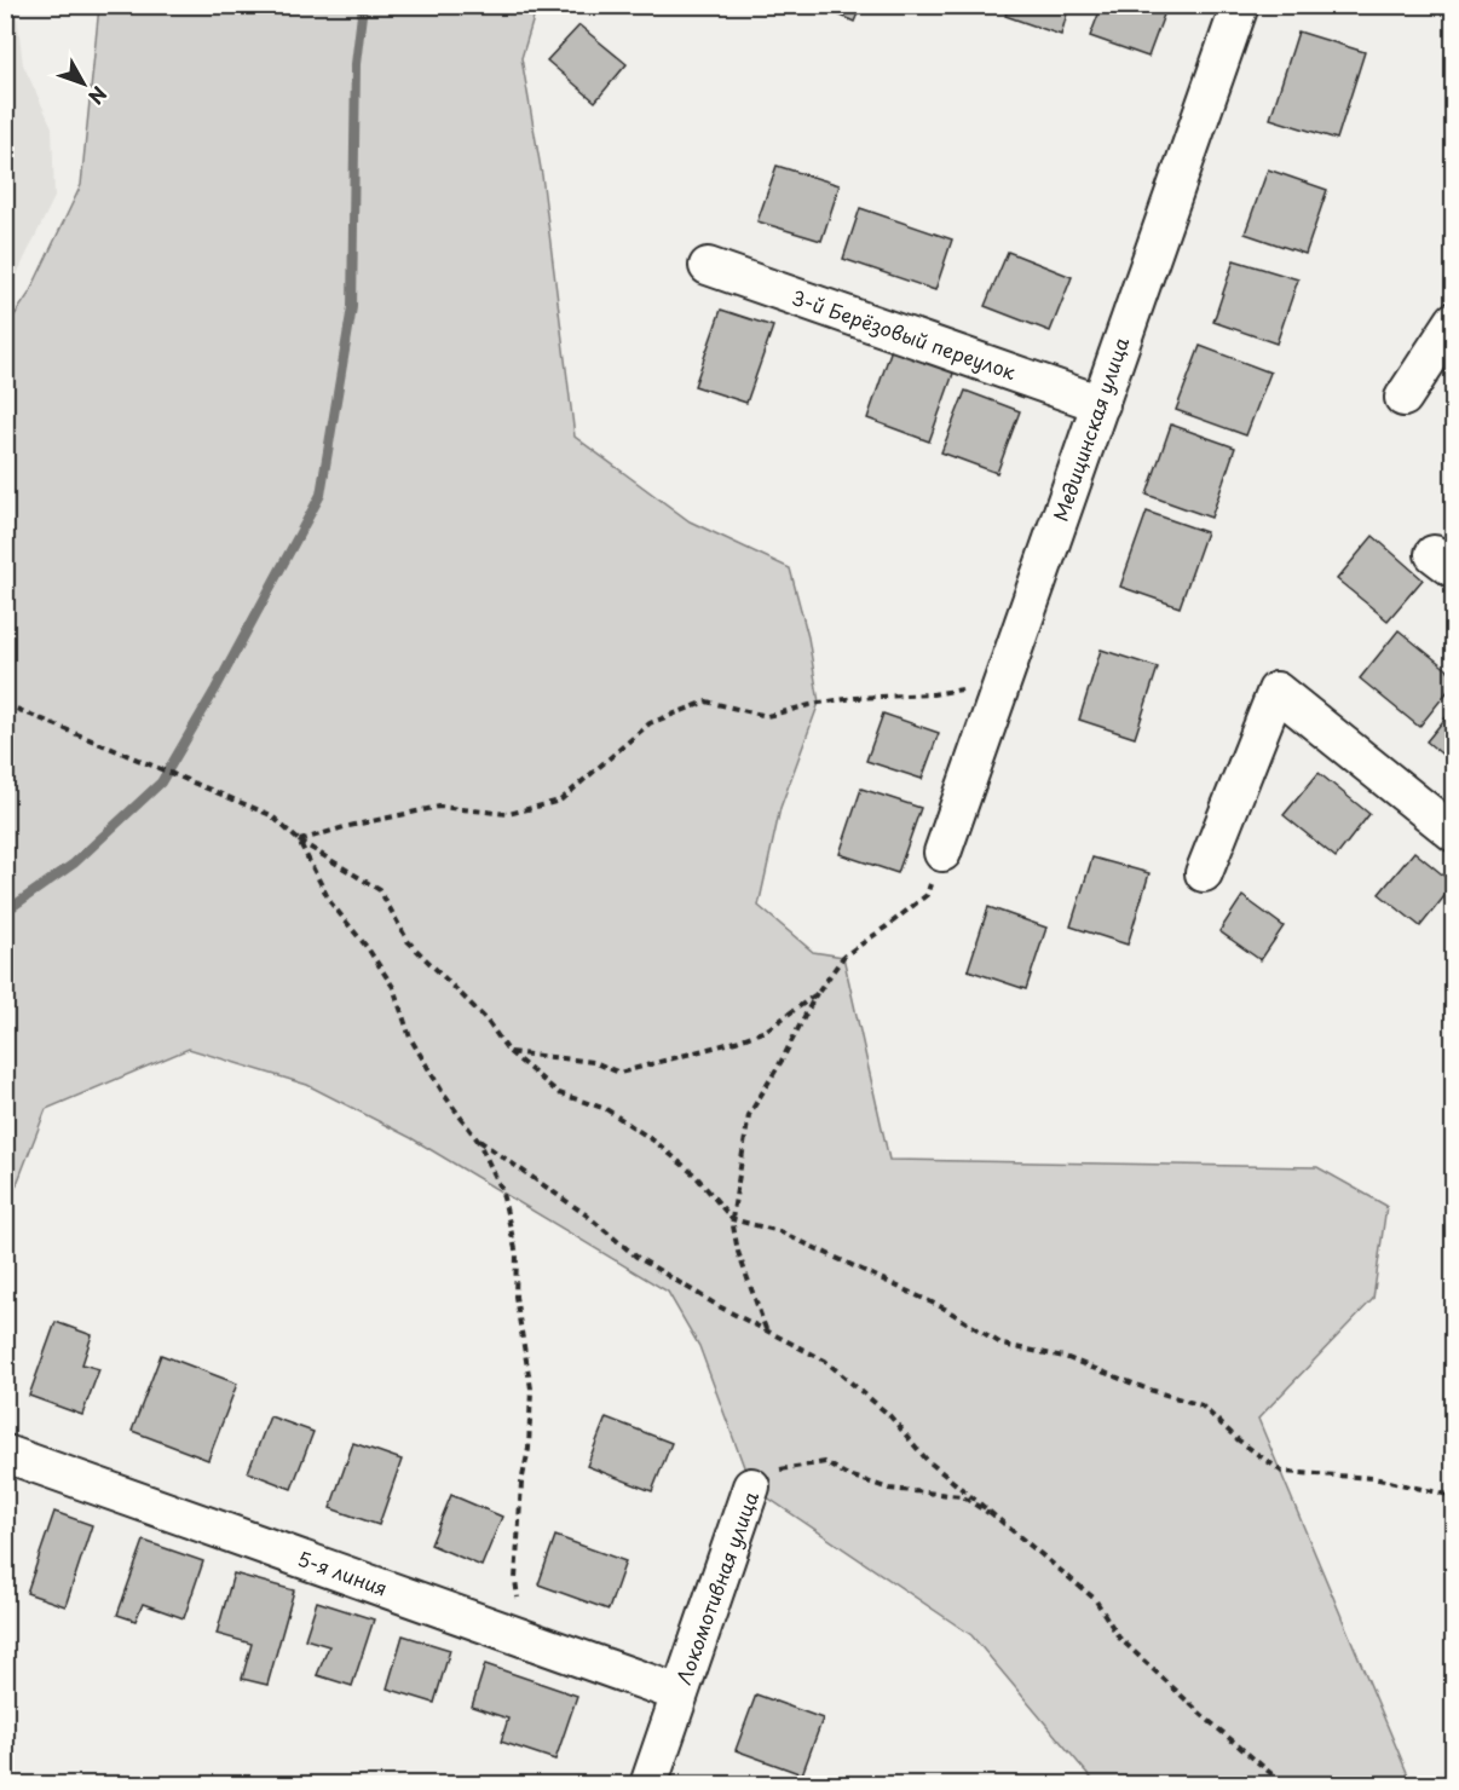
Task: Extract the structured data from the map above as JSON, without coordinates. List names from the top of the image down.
{
  "streets": {
    "street": [
      "3-й Берёзовый переулок",
      "Медицинская улица",
      "5-я линия",
      "Локомотивная улица"
    ]
  },
  "crossings": [
    ["3-й Берёзовый переулок", "Медицинская улица"],
    ["5-я линия", "Локомотивная улица"]
  ],
  "north": "bottom right"
}
